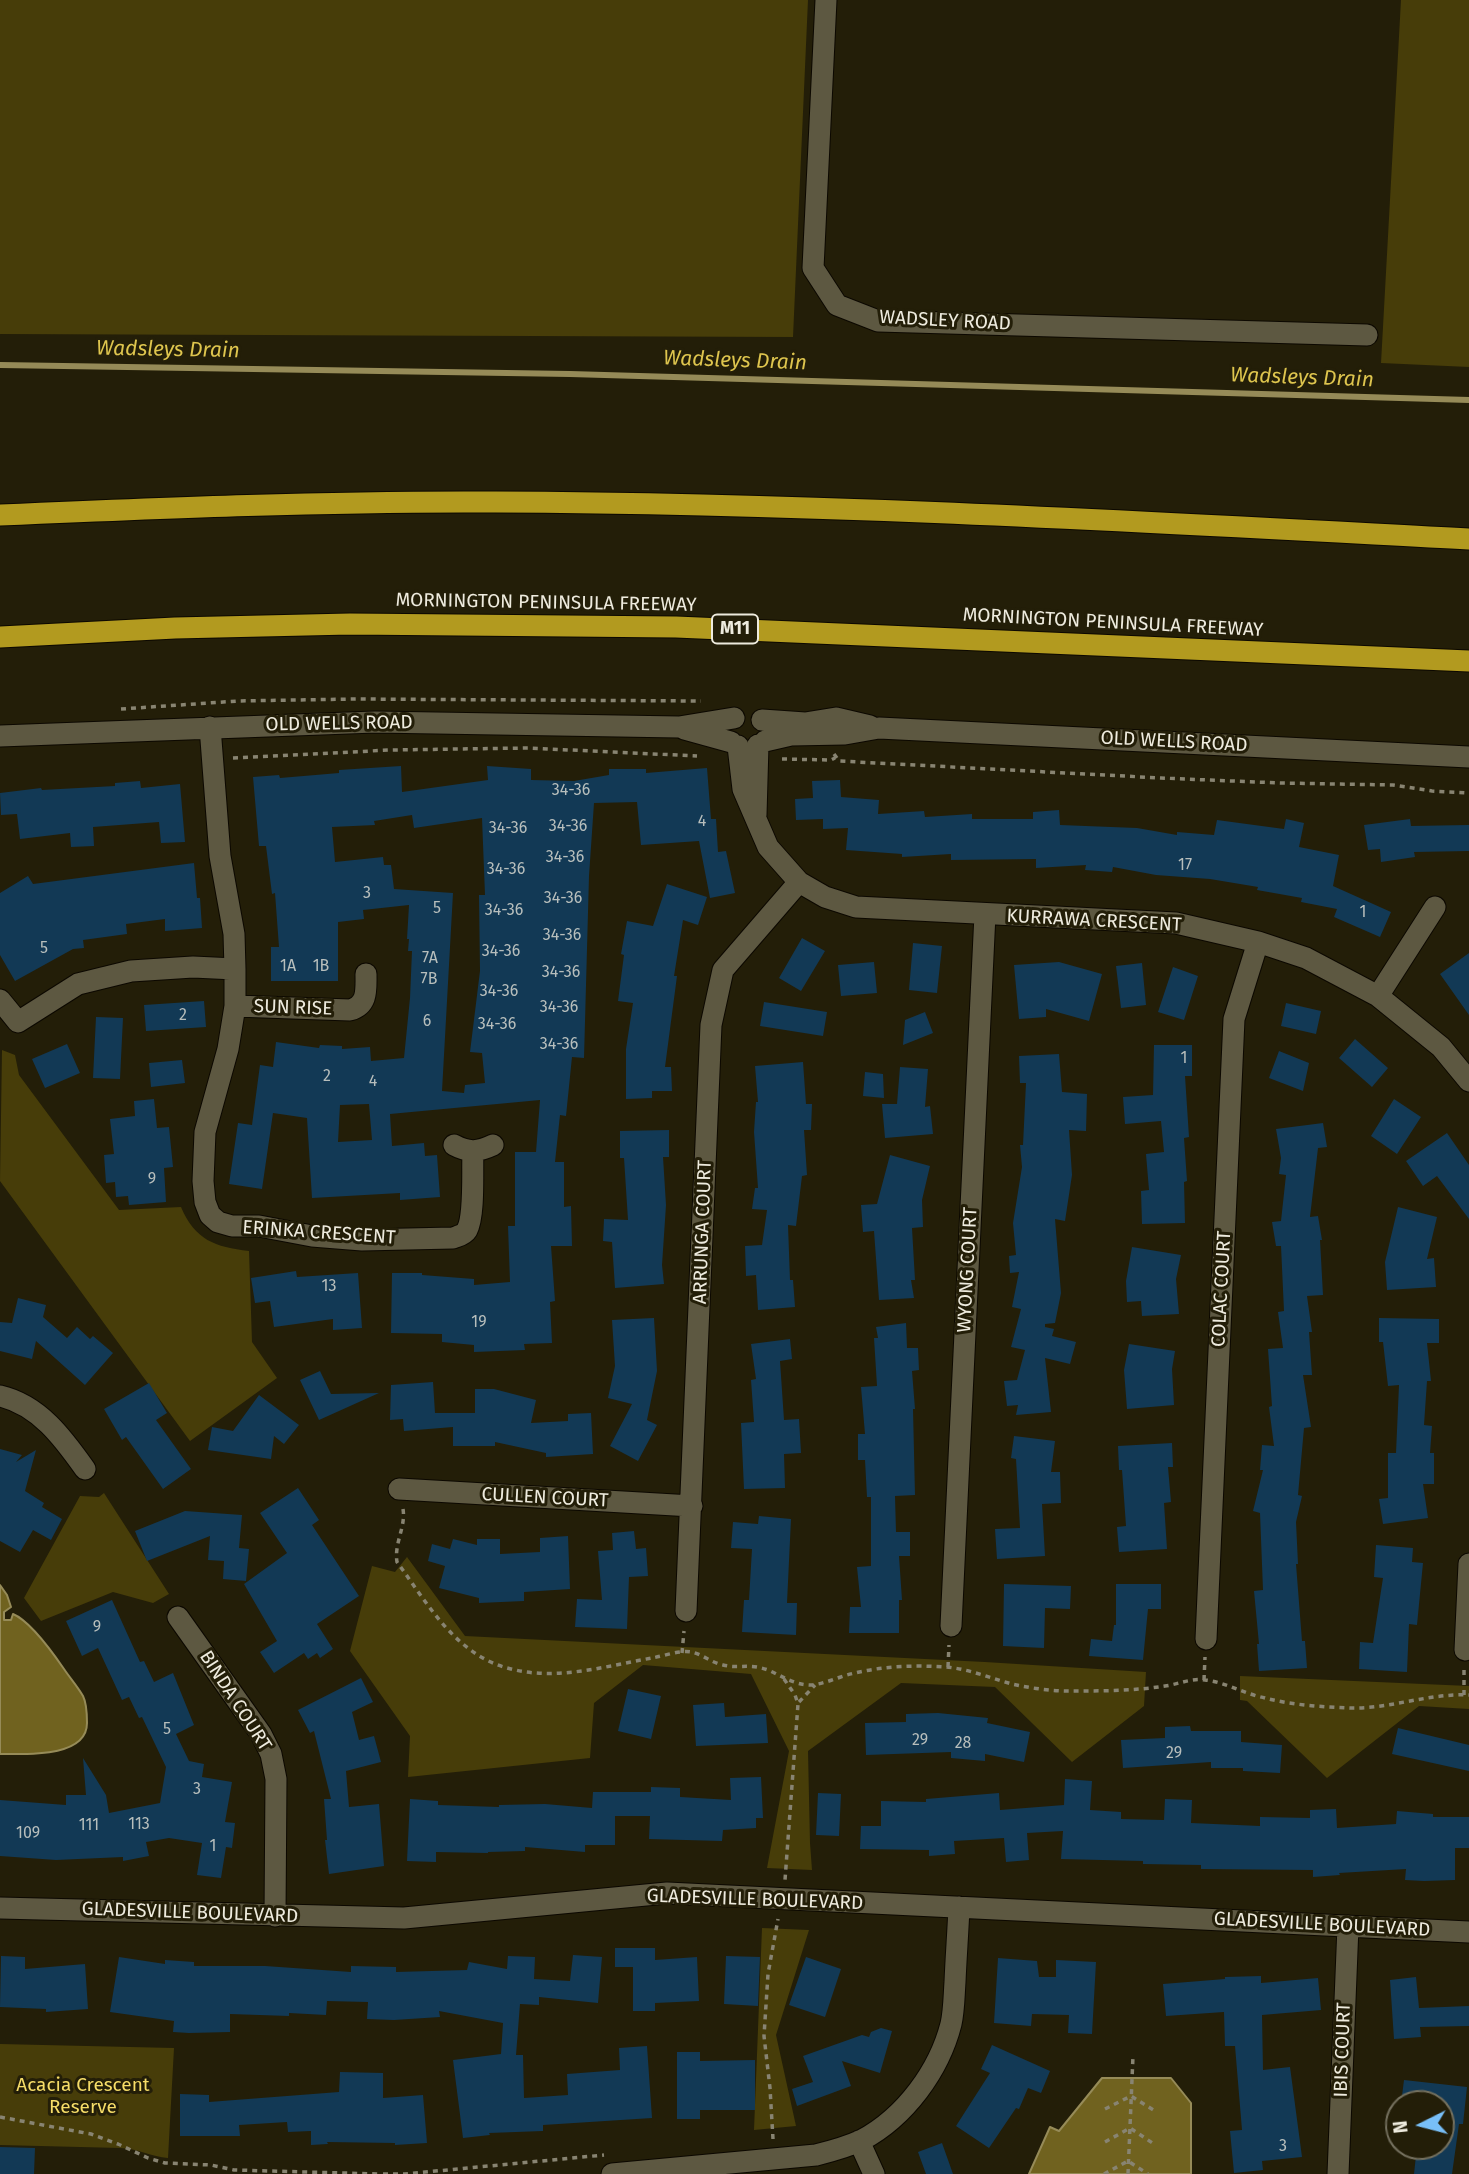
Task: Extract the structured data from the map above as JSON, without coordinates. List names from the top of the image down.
{
  "streets": {
    "highway": ["MORNINGTON PENINSULA FREEWAY", "M11"],
    "street": [
      "WADSLEY ROAD",
      "OLD WELLS ROAD",
      "KURRAWA CRESCENT",
      "SUN RISE",
      "ARRUNGA COURT",
      "ERINKA CRESCENT",
      "WYONG COURT",
      "COLAC COURT",
      "CULLEN COURT",
      "BINDA COURT",
      "GLADESVILLE BOULEVARD",
      "IBIS COURT"
    ]
  },
  "crossings": [
    ["OLD WELLS ROAD", "KURRAWA CRESCENT"],
    ["OLD WELLS ROAD", "ERINKA CRESCENT"],
    ["KURRAWA CRESCENT", "ARRUNGA COURT"],
    ["KURRAWA CRESCENT", "WYONG COURT"],
    ["KURRAWA CRESCENT", "COLAC COURT"],
    ["SUN RISE", "ERINKA CRESCENT"],
    ["ARRUNGA COURT", "CULLEN COURT"],
    ["BINDA COURT", "GLADESVILLE BOULEVARD"],
    ["GLADESVILLE BOULEVARD", "IBIS COURT"]
  ],
  "water": ["Wadsleys Drain"],
  "parks": ["Acacia Crescent Reserve"],
  "house_numbers": [
    "34-36",
    "4",
    "34-36",
    "34-36",
    "34-36",
    "17",
    "34-36",
    "3",
    "34-36",
    "5",
    "34-36",
    "1",
    "34-36",
    "5",
    "34-36",
    "7A",
    "1A",
    "1B",
    "34-36",
    "7B",
    "34-36",
    "34-36",
    "2",
    "6",
    "34-36",
    "34-36",
    "1",
    "2",
    "4",
    "9",
    "13",
    "19",
    "9",
    "5",
    "29",
    "28",
    "29",
    "3",
    "113",
    "111",
    "109",
    "1",
    "3"
  ],
  "north": "left"
}
